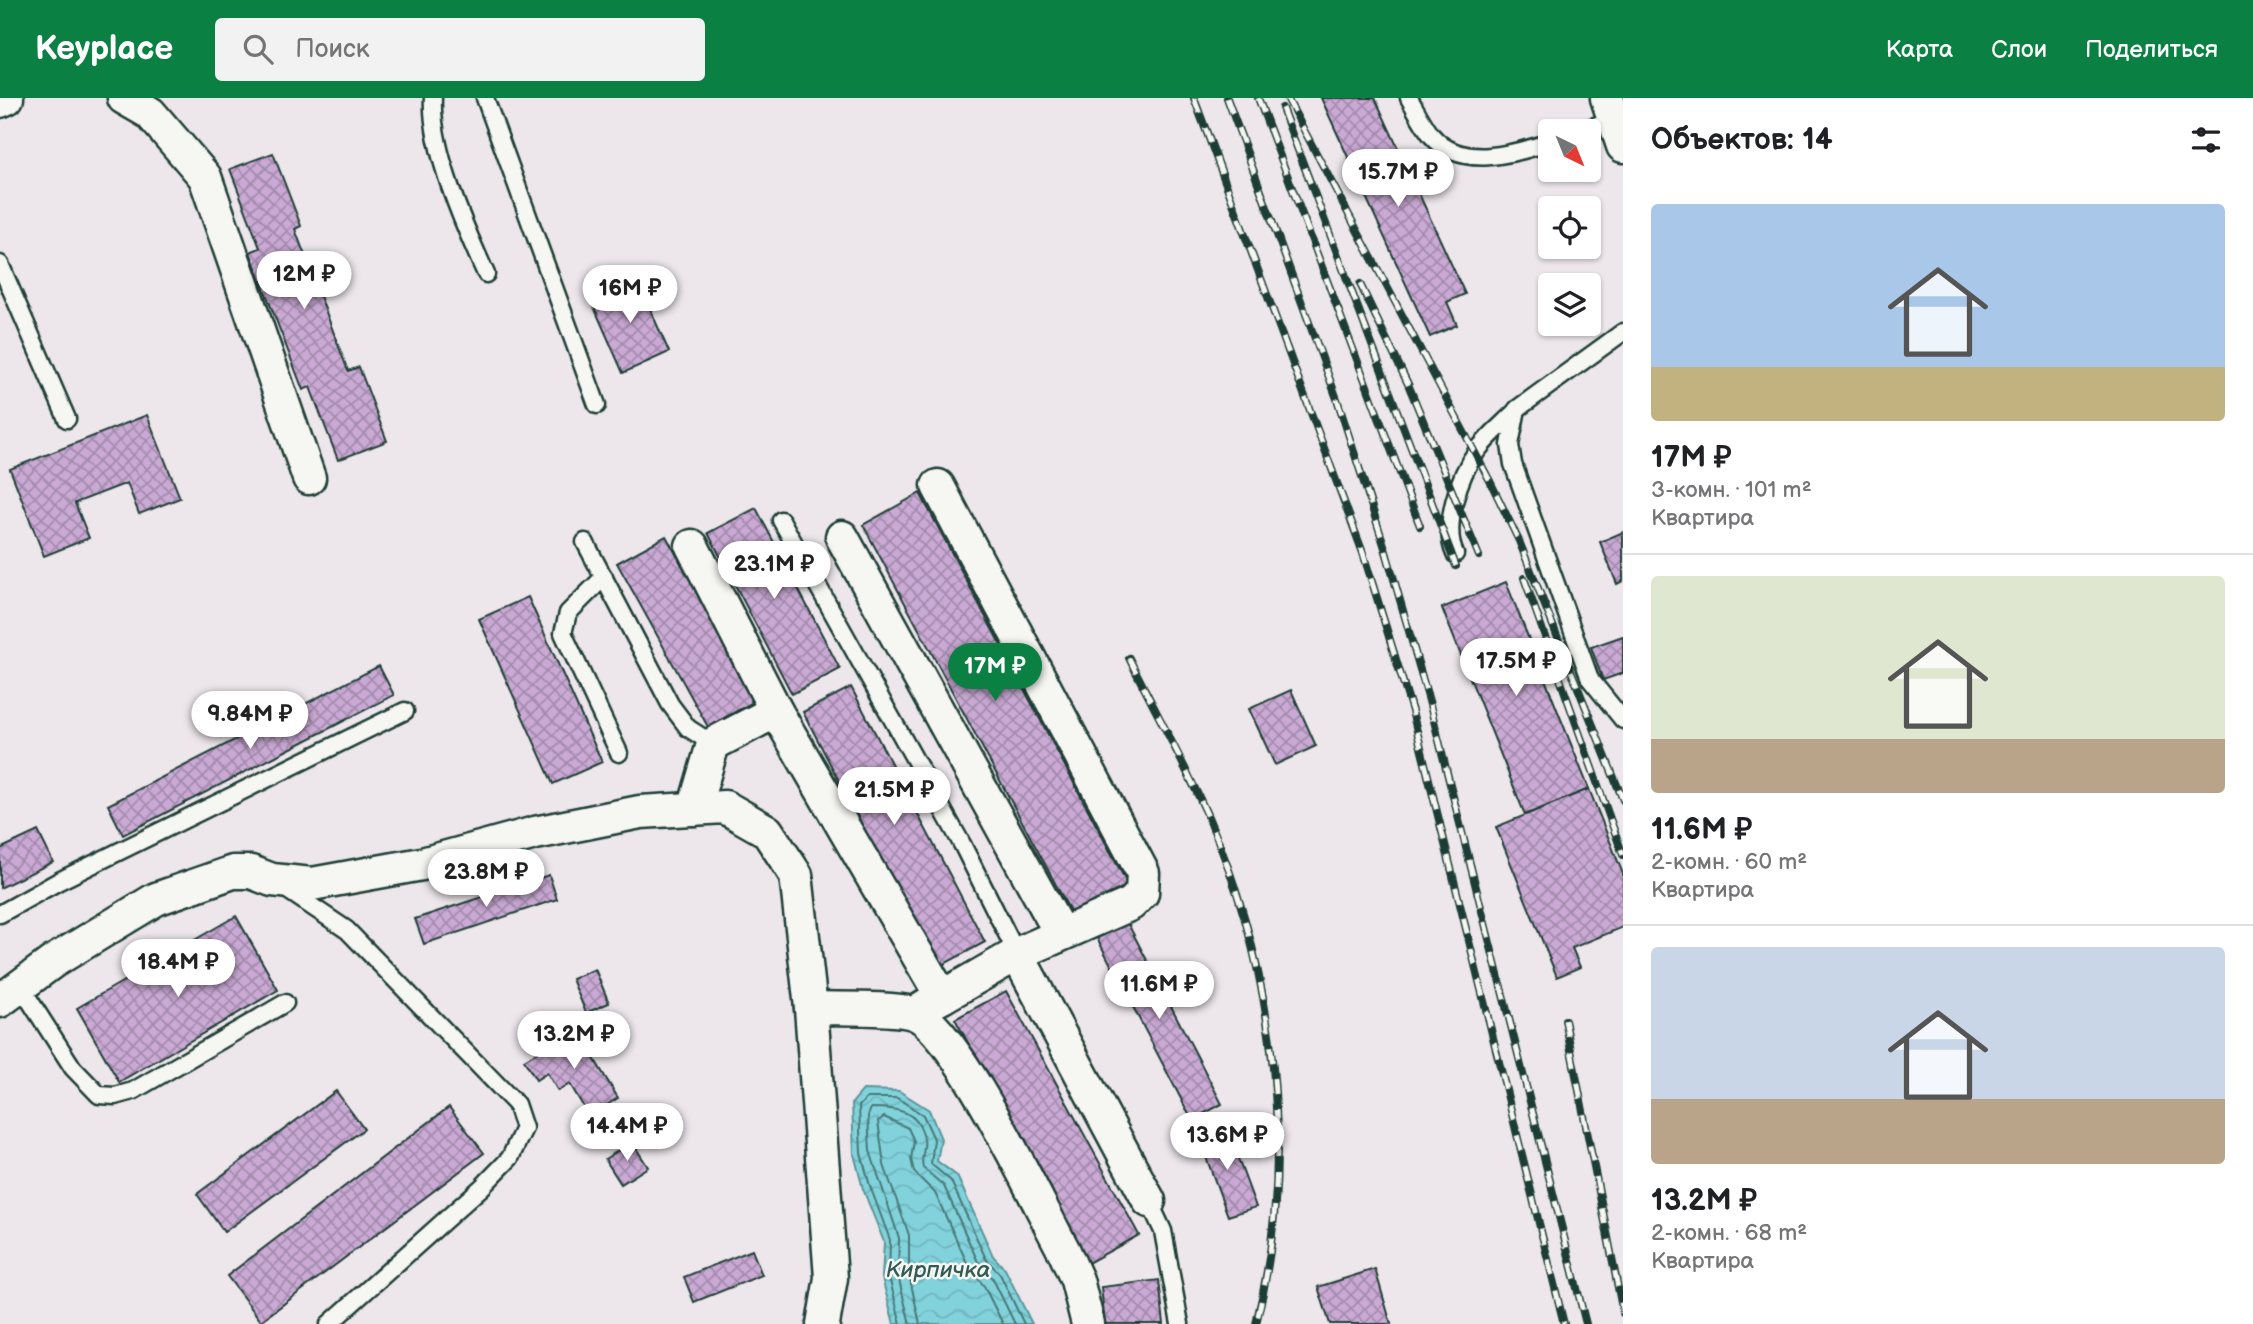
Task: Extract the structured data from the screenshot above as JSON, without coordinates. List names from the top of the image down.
{
  "water": ["Кирпичка"],
  "north": "bottom right",
  "page": {
    "header": "Keyplace",
    "search": "Поиск",
    "nav": ["Карта", "Слои", "Поделиться"],
    "heading": "Объектов: 14",
    "price": [
      "15.7M ₽",
      "12M ₽",
      "16M ₽",
      "23.1M ₽",
      "17.5M ₽",
      "17M ₽",
      "9.84M ₽",
      "21.5M ₽",
      "23.8M ₽",
      "18.4M ₽",
      "11.6M ₽",
      "13.2M ₽",
      "14.4M ₽",
      "13.6M ₽"
    ],
    "list": [
      {
        "name": "17M ₽",
        "note": "3-комн. · 101 m² · Квартира"
      },
      {
        "name": "11.6M ₽",
        "note": "2-комн. · 60 m² · Квартира"
      },
      {
        "name": "13.2M ₽",
        "note": "2-комн. · 68 m² · Квартира"
      }
    ]
  }
}
